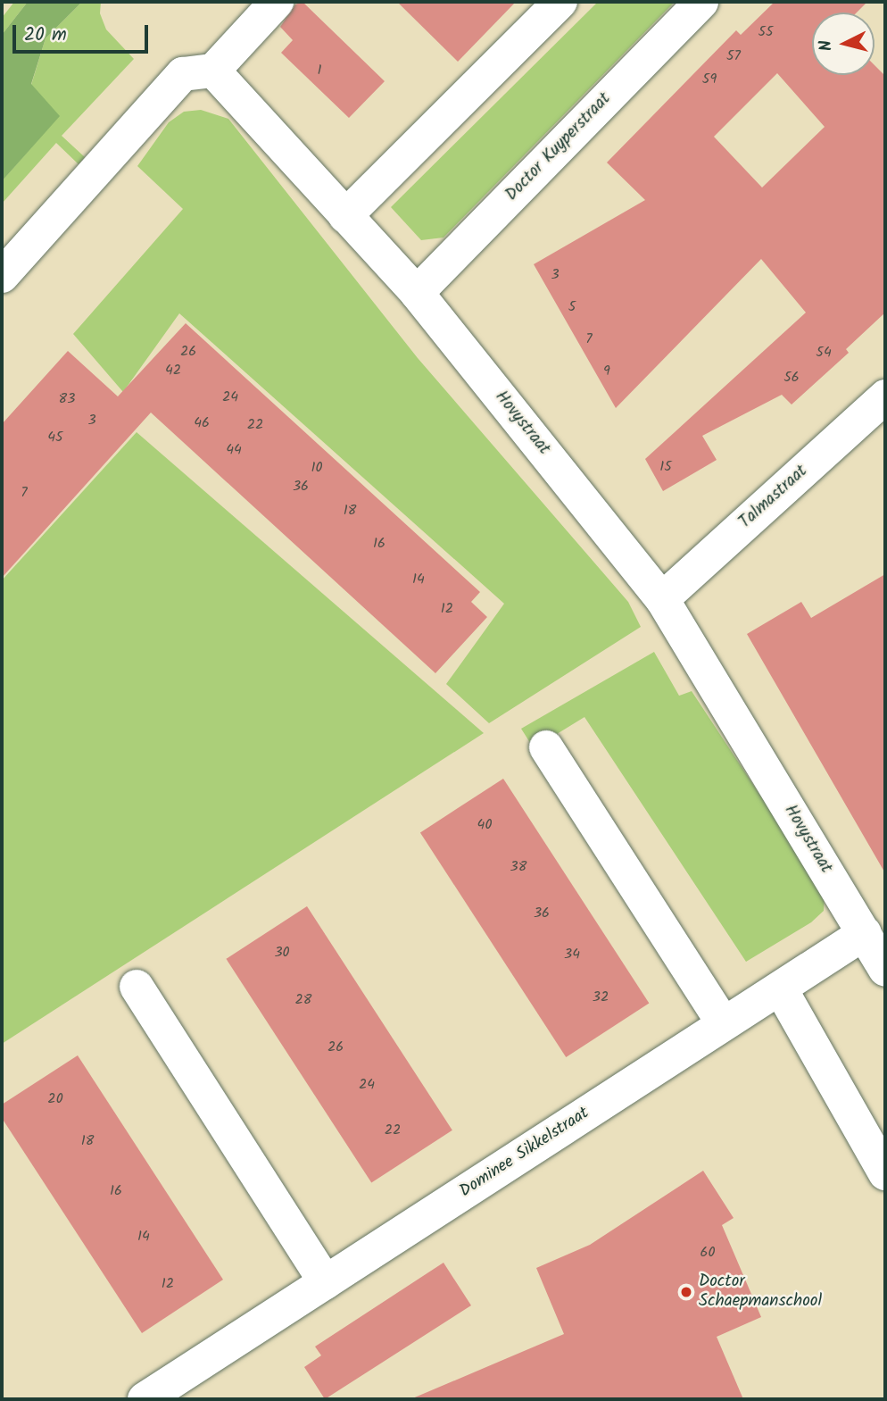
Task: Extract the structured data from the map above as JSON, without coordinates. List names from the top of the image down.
{
  "streets": {
    "street": [
      "Doctor Kuyperstraat",
      "Hovystraat",
      "Talmastraat",
      "Dominee Sikkelstraat"
    ]
  },
  "crossings": [
    ["Doctor Kuyperstraat", "Hovystraat"],
    ["Hovystraat", "Talmastraat"],
    ["Hovystraat", "Dominee Sikkelstraat"]
  ],
  "places": ["Doctor Schaepmanschool"],
  "house_numbers": [
    "55",
    "57",
    "1",
    "59",
    "3",
    "5",
    "7",
    "26",
    "54",
    "42",
    "9",
    "56",
    "24",
    "83",
    "3",
    "46",
    "22",
    "45",
    "44",
    "15",
    "10",
    "36",
    "7",
    "18",
    "16",
    "14",
    "12",
    "40",
    "38",
    "36",
    "30",
    "34",
    "32",
    "28",
    "26",
    "24",
    "20",
    "22",
    "18",
    "16",
    "14",
    "60",
    "12"
  ],
  "scale_bar": "20 m",
  "north": "left"
}
